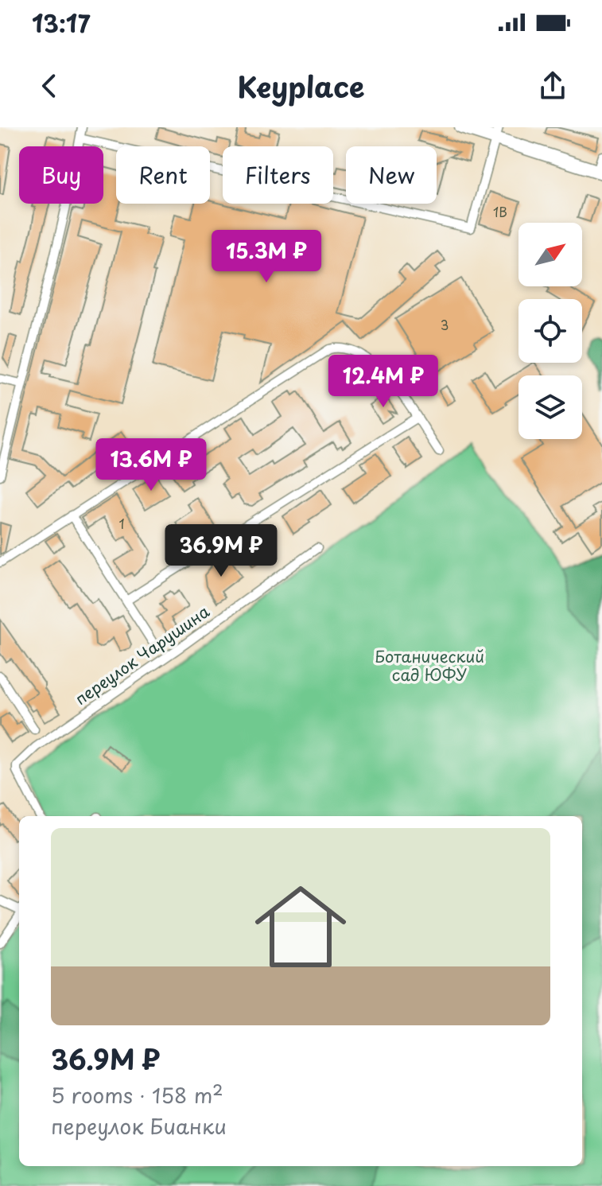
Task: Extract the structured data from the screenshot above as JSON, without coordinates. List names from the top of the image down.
{
  "streets": {
    "street": ["переулок Чарушина"]
  },
  "parks": ["Ботанический сад ЮФУ"],
  "house_numbers": ["1В", "3", "1"],
  "north": "top right",
  "page": {
    "status": "13:17",
    "header": "Keyplace",
    "chip": [
      "Buy",
      "Rent",
      "Filters",
      "New"
    ],
    "price": [
      "15.3M ₽",
      "12.4M ₽",
      "13.6M ₽",
      "36.9M ₽"
    ],
    "list": [
      {
        "name": "36.9M ₽",
        "note": "5 rooms · 158 m² · переулок Бианки"
      }
    ]
  }
}
